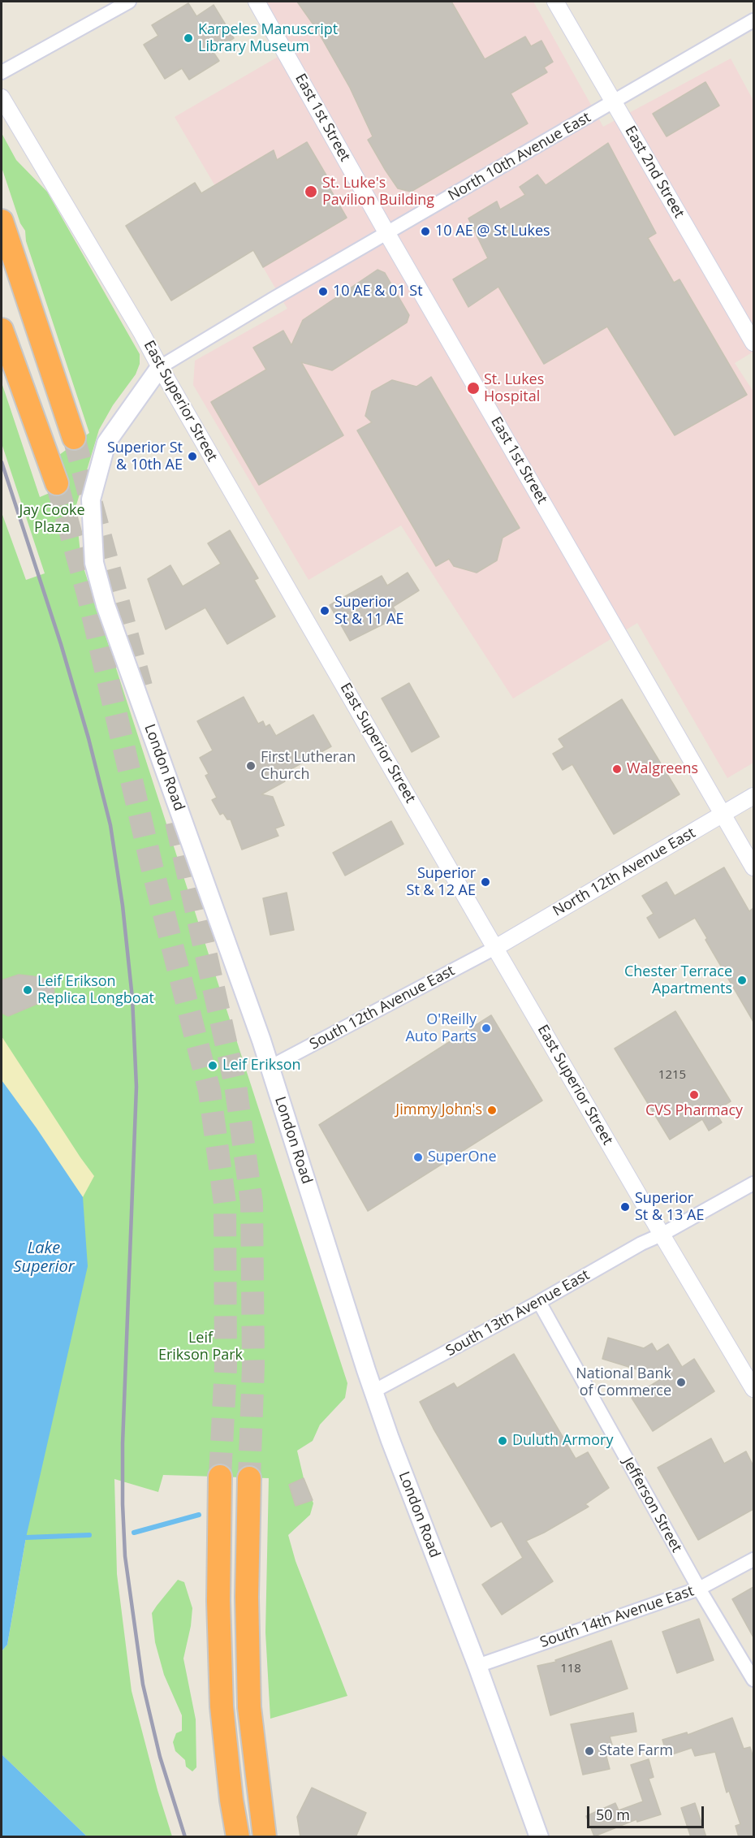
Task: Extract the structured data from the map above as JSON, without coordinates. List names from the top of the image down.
{
  "streets": {
    "main road": ["London Road"],
    "street": [
      "East 1st Street",
      "North 10th Avenue East",
      "East 2nd Street",
      "East Superior Street",
      "North 12th Avenue East",
      "South 12th Avenue East",
      "South 13th Avenue East",
      "Jefferson Street",
      "South 14th Avenue East"
    ]
  },
  "crossings": [
    ["East 1st Street", "North 10th Avenue East"],
    ["East 1st Street", "North 12th Avenue East"],
    ["North 10th Avenue East", "East 2nd Street"],
    ["North 10th Avenue East", "East Superior Street"],
    ["North 10th Avenue East", "London Road"],
    ["East Superior Street", "London Road"],
    ["East Superior Street", "North 12th Avenue East"],
    ["East Superior Street", "South 12th Avenue East"],
    ["East Superior Street", "South 13th Avenue East"],
    ["London Road", "South 12th Avenue East"],
    ["London Road", "South 13th Avenue East"],
    ["London Road", "South 14th Avenue East"],
    ["North 12th Avenue East", "South 12th Avenue East"],
    ["South 13th Avenue East", "Jefferson Street"],
    ["Jefferson Street", "South 14th Avenue East"]
  ],
  "water": ["Lake Superior"],
  "parks": ["Jay Cooke Plaza", "Leif Erikson Park"],
  "places": [
    "Karpeles Manuscript Library Museum",
    "St. Luke's Pavilion Building",
    "10 AE @ St Lukes",
    "10 AE & 01 St",
    "St. Lukes Hospital",
    "Superior St & 10th AE",
    "Superior St & 11 AE",
    "First Lutheran Church",
    "Walgreens",
    "Superior St & 12 AE",
    "Chester Terrace Apartments",
    "Leif Erikson Replica Longboat",
    "O'Reilly Auto Parts",
    "Leif Erikson",
    "CVS Pharmacy",
    "Jimmy John's",
    "SuperOne",
    "Superior St & 13 AE",
    "National Bank of Commerce",
    "Duluth Armory",
    "State Farm"
  ],
  "house_numbers": ["1215", "118"],
  "scale_bar": "50 m"
}
